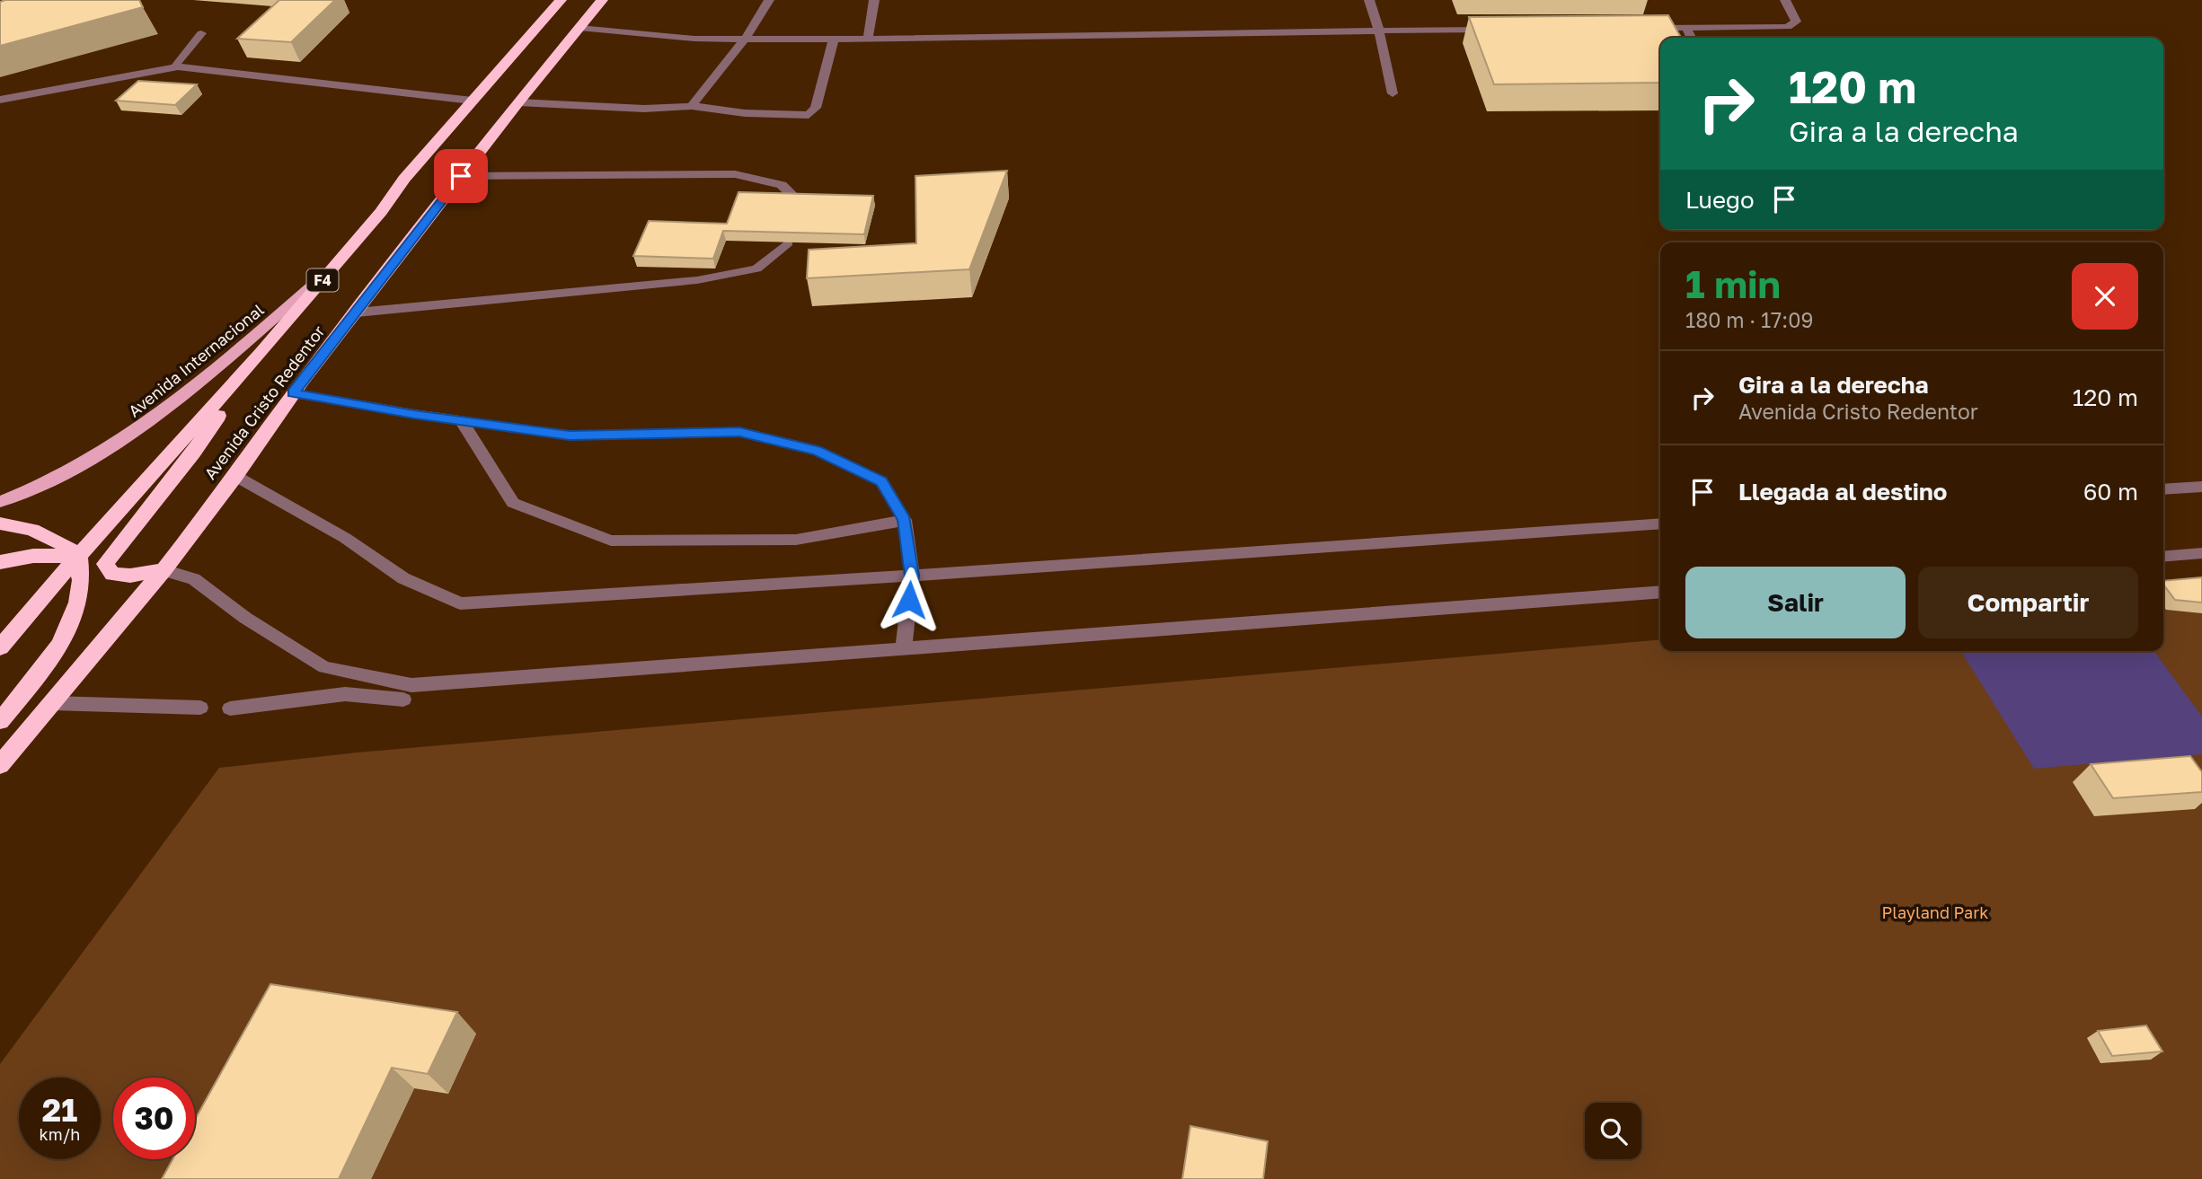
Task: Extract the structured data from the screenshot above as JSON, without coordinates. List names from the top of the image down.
{
  "streets": {
    "highway": ["F4", "Avenida Cristo Redentor"],
    "main road": ["Avenida Internacional"]
  },
  "crossings": [
    ["Avenida Internacional", "Avenida Cristo Redentor"]
  ],
  "parks": ["Playland Park"],
  "page": {
    "turn": ["120 m", "Gira a la derecha"],
    "then": "Luego",
    "heading": ["1 min", "180 m · 17:09"],
    "list": [
      {
        "name": "Gira a la derecha",
        "note": "Avenida Cristo Redentor",
        "value": "120 m"
      },
      {
        "name": "Llegada al destino",
        "value": "60 m"
      }
    ],
    "buttons": ["Salir", "Compartir"],
    "speed": "21 km/h",
    "limit": "30"
  }
}
